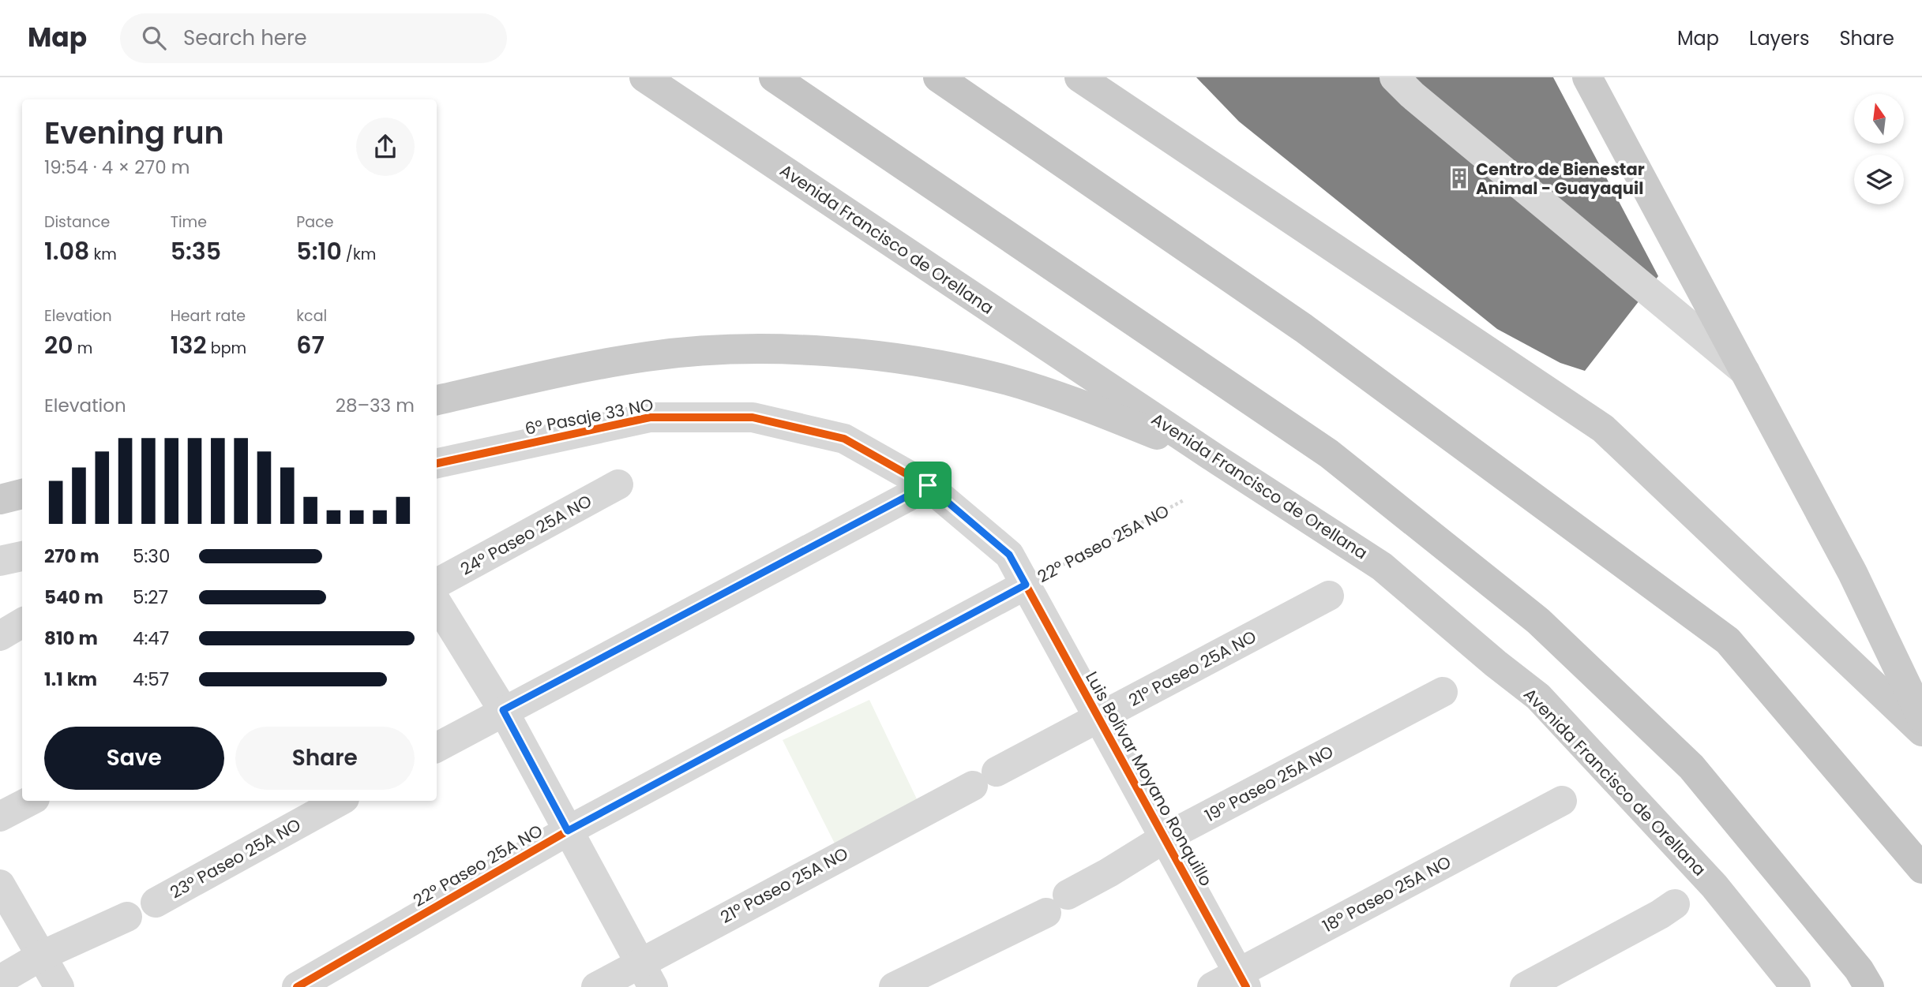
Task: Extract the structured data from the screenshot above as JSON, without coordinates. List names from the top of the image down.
{
  "streets": {
    "main road": ["Avenida Francisco de Orellana"],
    "street": [
      "6º Pasaje 33 NO",
      "24º Paseo 25A NO",
      "22º Paseo 25A NO",
      "21º Paseo 25A NO",
      "Luis Bolívar Moyano Ronquillo",
      "19º Paseo 25A NO",
      "23º Paseo 25A NO",
      "18º Paseo 25A NO"
    ]
  },
  "crossings": [
    ["6º Pasaje 33 NO", "22º Paseo 25A NO"],
    ["6º Pasaje 33 NO", "Luis Bolívar Moyano Ronquillo"],
    ["22º Paseo 25A NO", "Luis Bolívar Moyano Ronquillo"],
    ["21º Paseo 25A NO", "Luis Bolívar Moyano Ronquillo"],
    ["Luis Bolívar Moyano Ronquillo", "19º Paseo 25A NO"],
    ["Luis Bolívar Moyano Ronquillo", "18º Paseo 25A NO"]
  ],
  "places": {
    "building": ["Centro de Bienestar Animal - Guayaquil"]
  },
  "north": "top",
  "page": {
    "header": "Map",
    "search": "Search here",
    "nav": ["Map", "Layers", "Share"],
    "heading": ["Evening run", "19:54 · 4 × 270 m"],
    "stats": [
      ["Distance", "1.08 km"],
      ["Time", "5:35"],
      ["Pace", "5:10 /km"],
      ["Elevation", "20 m"],
      ["Heart rate", "132 bpm"],
      ["kcal", "67"]
    ],
    "chart": ["Elevation", "28–33 m"],
    "list": [
      {
        "name": "270 m",
        "note": "5:30"
      },
      {
        "name": "540 m",
        "note": "5:27"
      },
      {
        "name": "810 m",
        "note": "4:47"
      },
      {
        "name": "1.1 km",
        "note": "4:57"
      }
    ],
    "buttons": ["Save", "Share"]
  }
}
